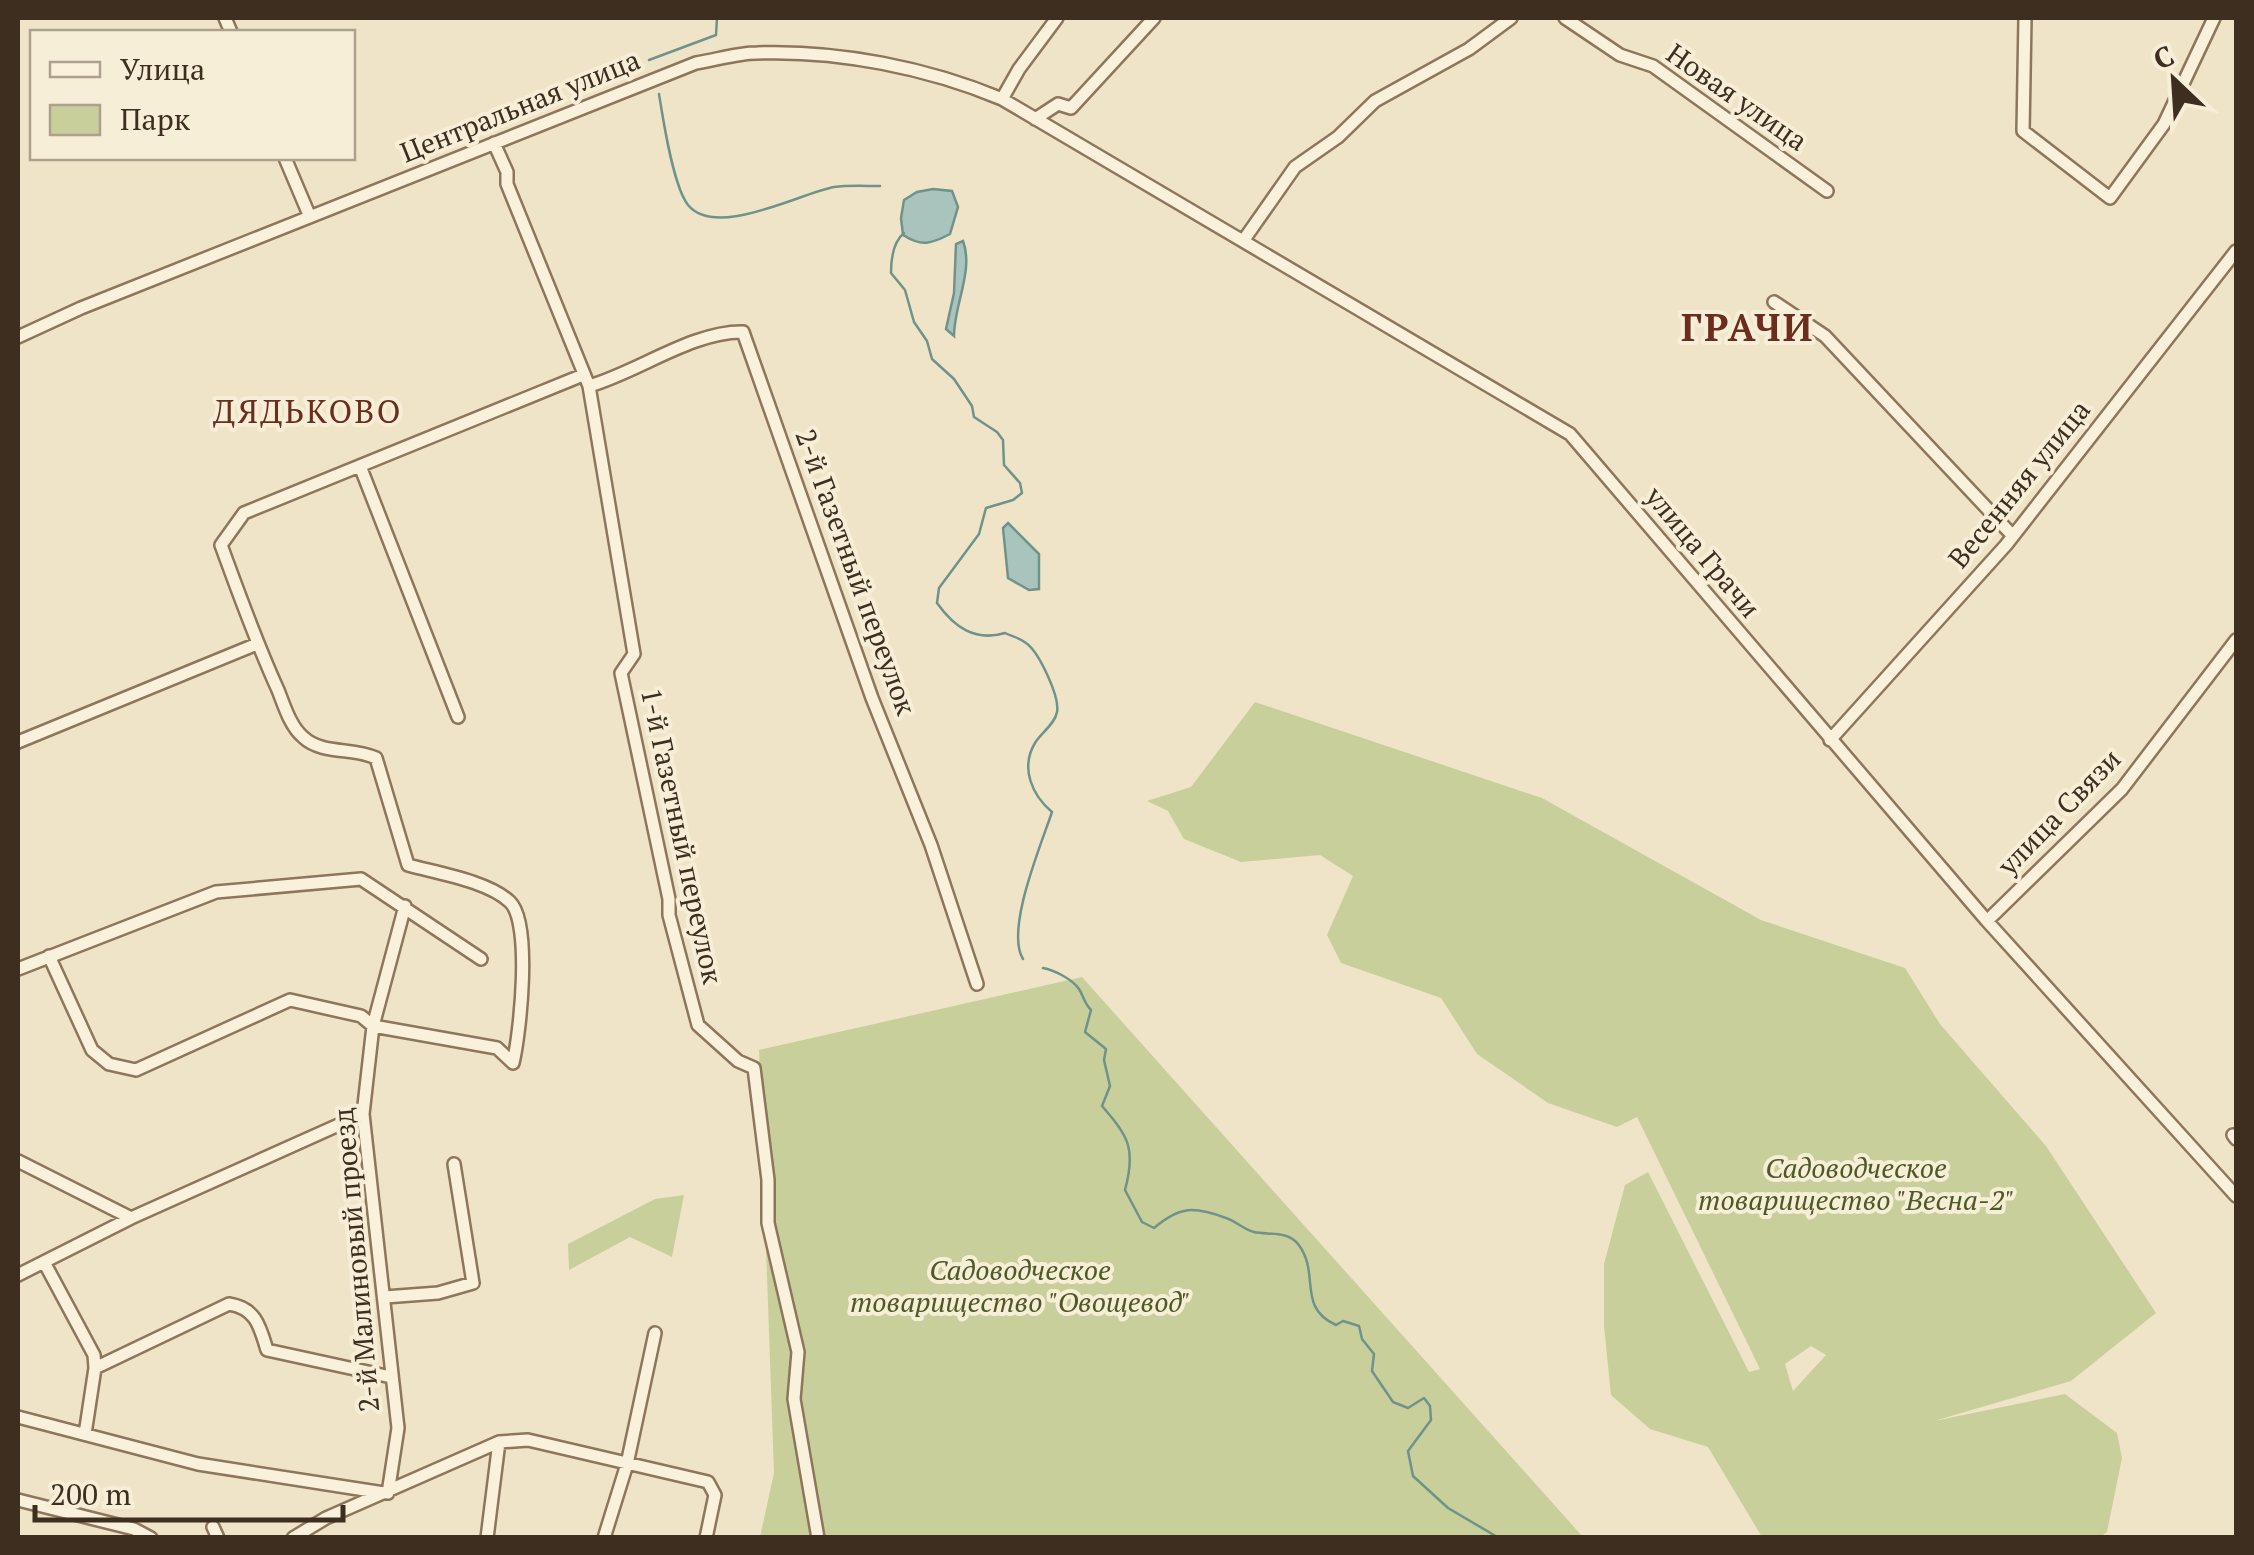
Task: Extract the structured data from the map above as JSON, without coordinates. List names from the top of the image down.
{
  "streets": {
    "street": [
      "Новая улица",
      "Центральная улица",
      "Весенняя улица",
      "улица Грачи",
      "2-й Газетный переулок",
      "улица Связи",
      "1-й Газетный переулок",
      "2-й Малиновый проезд"
    ]
  },
  "crossings": [
    ["Центральная улица", "улица Грачи"],
    ["Центральная улица", "1-й Газетный переулок"],
    ["Весенняя улица", "улица Грачи"],
    ["улица Грачи", "улица Связи"],
    ["2-й Газетный переулок", "1-й Газетный переулок"]
  ],
  "districts": ["ГРАЧИ", "ДЯДЬКОВО"],
  "parks": ["Садоводческое товарищество \"Весна-2\"", "Садоводческое товарищество \"Овощевод\""],
  "legend": ["Улица", "Парк"],
  "scale_bar": "200 m",
  "north": "top left"
}
